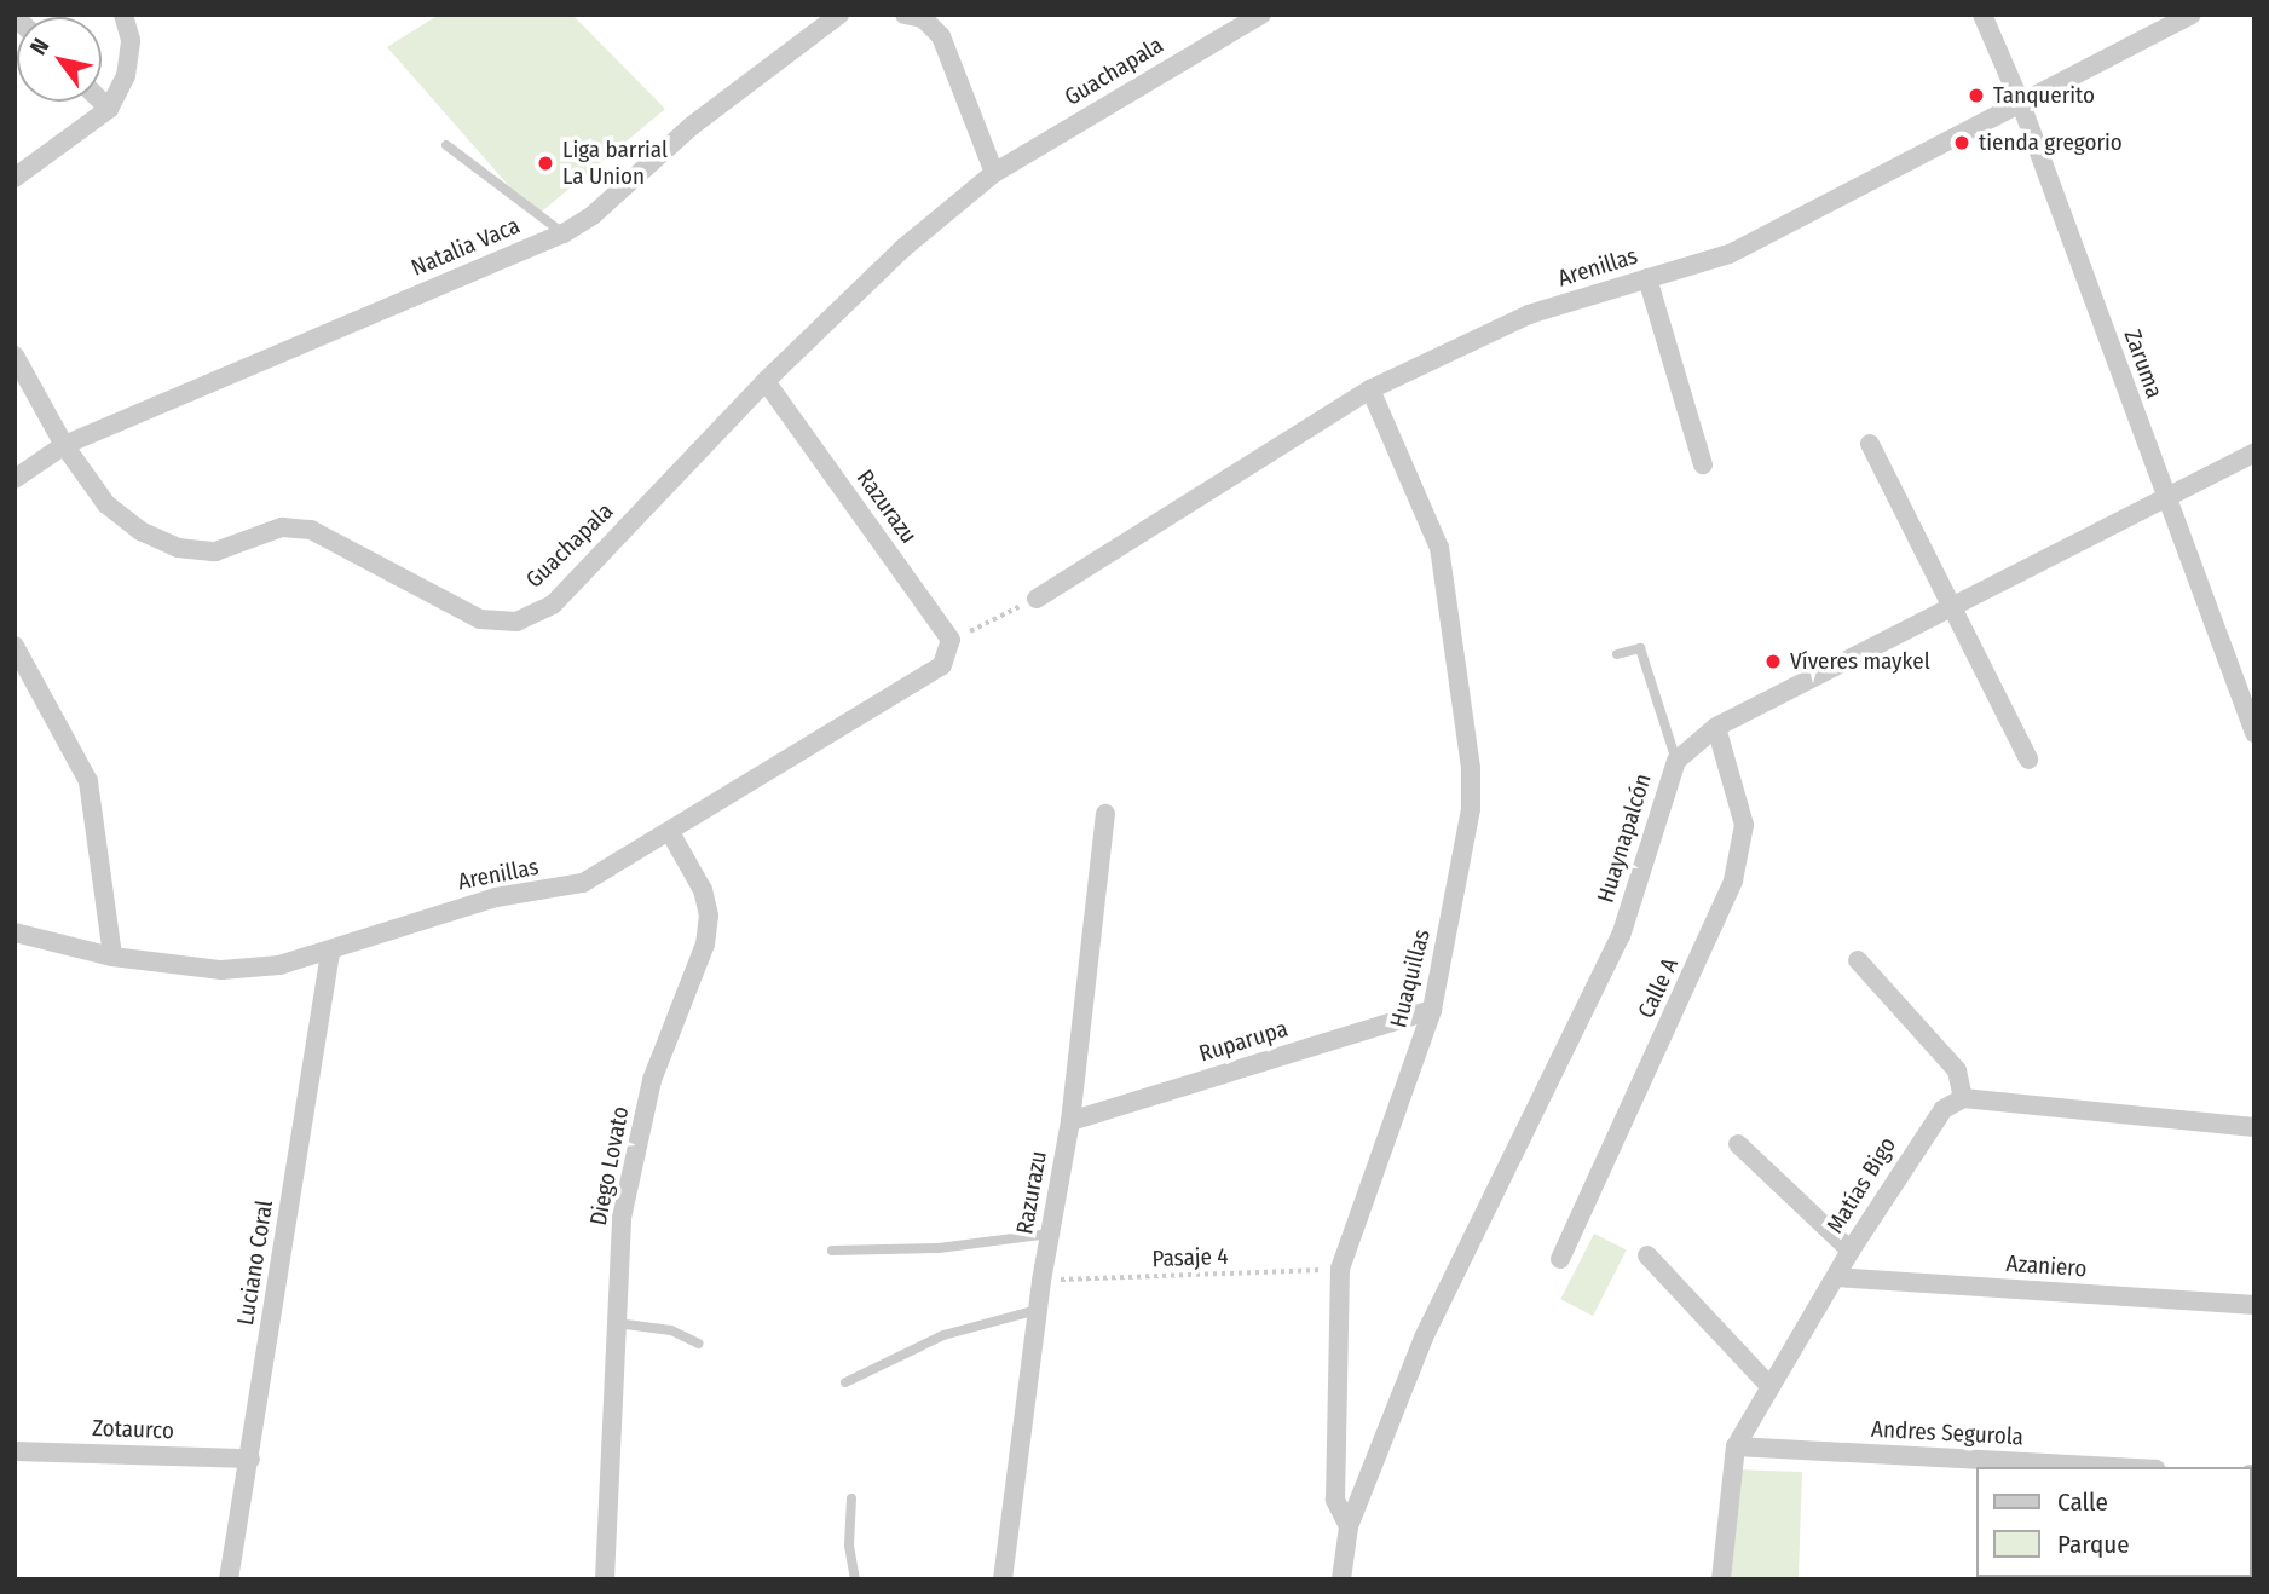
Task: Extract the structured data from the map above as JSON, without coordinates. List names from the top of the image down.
{
  "streets": {
    "street": [
      "Guachapala",
      "Natalia Vaca",
      "Arenillas",
      "Zaruma",
      "Razurazu",
      "Huaynapalcón",
      "Huaquillas",
      "Calle A",
      "Ruparupa",
      "Diego Lovato",
      "Matías Bigo",
      "Luciano Coral",
      "Azaniero",
      "Zotaurco",
      "Andres Segurola"
    ],
    "path": ["Pasaje 4"]
  },
  "crossings": [
    ["Guachapala", "Natalia Vaca"],
    ["Guachapala", "Razurazu"],
    ["Arenillas", "Zaruma"],
    ["Arenillas", "Razurazu"],
    ["Arenillas", "Huaquillas"],
    ["Arenillas", "Diego Lovato"],
    ["Arenillas", "Luciano Coral"],
    ["Zaruma", "Huaynapalcón"],
    ["Razurazu", "Ruparupa"],
    ["Razurazu", "Pasaje 4"],
    ["Huaynapalcón", "Huaquillas"],
    ["Huaynapalcón", "Calle A"],
    ["Huaquillas", "Ruparupa"],
    ["Huaquillas", "Pasaje 4"],
    ["Matías Bigo", "Azaniero"],
    ["Matías Bigo", "Andres Segurola"],
    ["Luciano Coral", "Zotaurco"]
  ],
  "places": [
    "Tanquerito",
    "tienda gregorio",
    "Liga barrial La Union",
    "Víveres maykel"
  ],
  "legend": ["Calle", "Parque"],
  "north": "top left"
}
